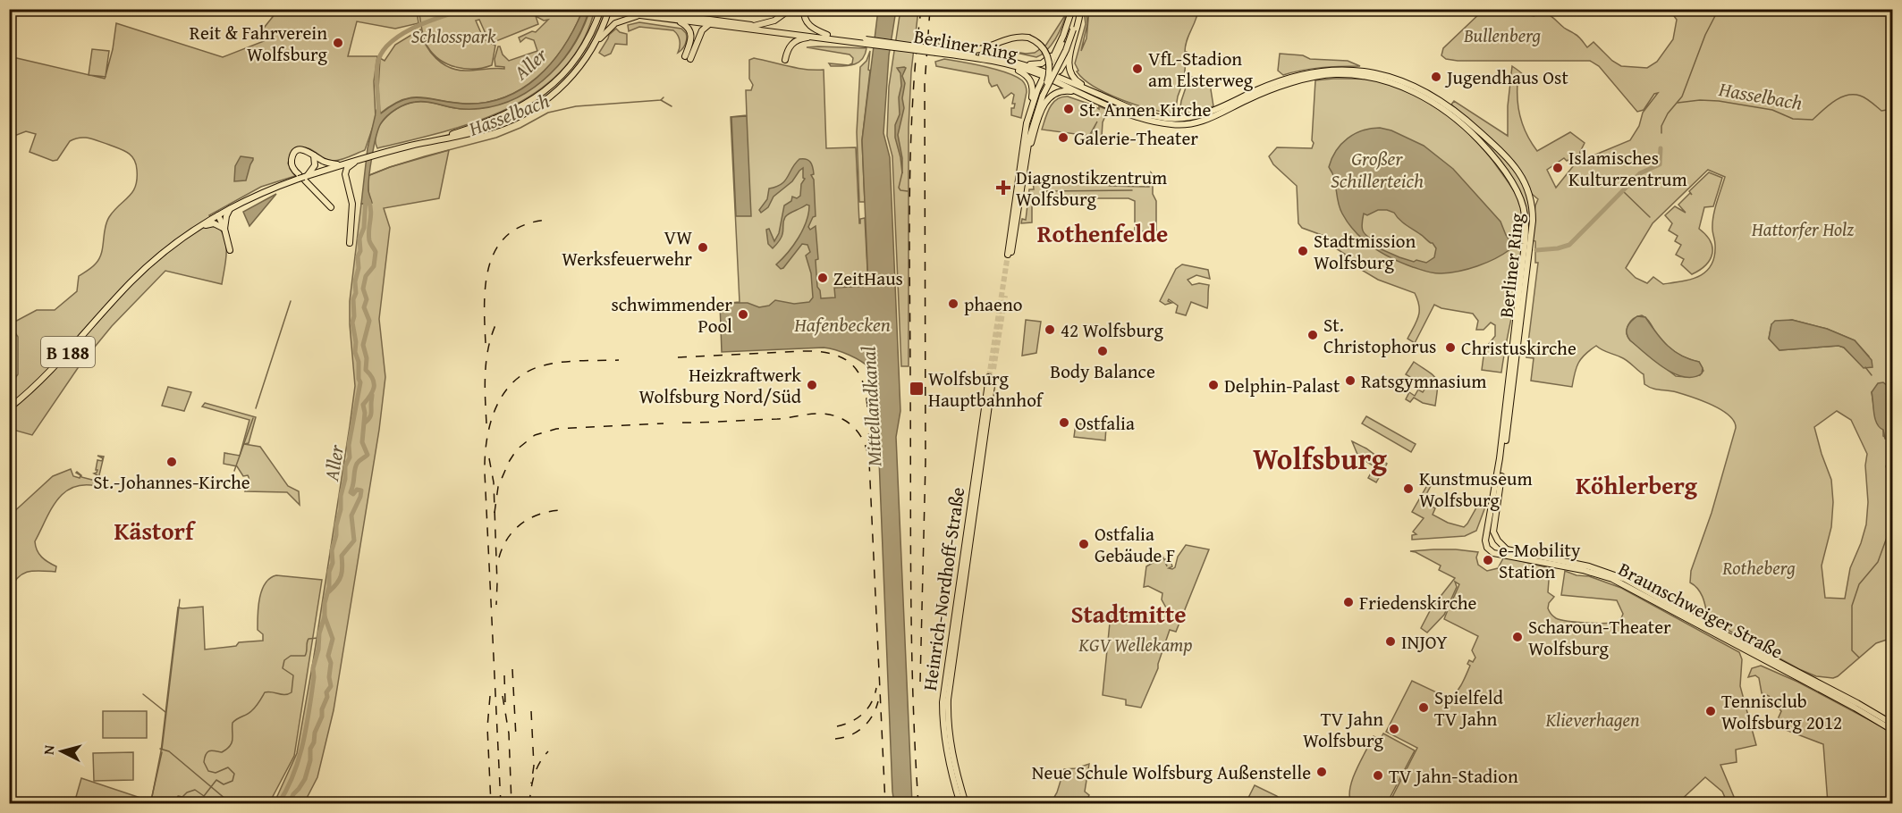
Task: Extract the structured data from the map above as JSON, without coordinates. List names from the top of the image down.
{
  "streets": {
    "main road": [
      "Berliner Ring",
      "B 188",
      "Heinrich-Nordhoff-Straße",
      "Braunschweiger Straße"
    ]
  },
  "crossings": [
    ["Berliner Ring", "B 188"],
    ["Berliner Ring", "Braunschweiger Straße"]
  ],
  "districts": [
    "Rothenfelde",
    "Wolfsburg",
    "Köhlerberg",
    "Kästorf",
    "Stadtmitte"
  ],
  "water": [
    "Aller",
    "Hasselbach",
    "Großer Schillerteich",
    "Hafenbecken",
    "Mittellandkanal"
  ],
  "parks": [
    "Bullenberg",
    "Schlosspark",
    "Hattorfer Holz",
    "Rotheberg",
    "KGV Wellekamp",
    "Klieverhagen"
  ],
  "places": {
    "other": [
      "Reit & Fahrverein Wolfsburg",
      "VfL-Stadion am Elsterweg",
      "Jugendhaus Ost",
      "St. Annen Kirche",
      "Galerie-Theater",
      "Islamisches Kulturzentrum",
      "VW Werksfeuerwehr",
      "Stadtmission Wolfsburg",
      "ZeitHaus",
      "phaeno",
      "schwimmender Pool",
      "42 Wolfsburg",
      "St. Christophorus",
      "Christuskirche",
      "Body Balance",
      "Ratsgymnasium",
      "Heizkraftwerk Wolfsburg Nord/Süd",
      "Delphin-Palast",
      "Ostfalia",
      "St.-Johannes-Kirche",
      "Kunstmuseum Wolfsburg",
      "Ostfalia Gebäude F",
      "e-Mobility Station",
      "Friedenskirche",
      "Scharoun-Theater Wolfsburg",
      "INJOY",
      "Spielfeld TV Jahn",
      "Tennisclub Wolfsburg 2012",
      "TV Jahn Wolfsburg",
      "Neue Schule Wolfsburg Außenstelle",
      "TV Jahn-Stadion"
    ],
    "health": ["Diagnostikzentrum Wolfsburg"],
    "transit": ["Wolfsburg Hauptbahnhof"]
  },
  "north": "left"
}
